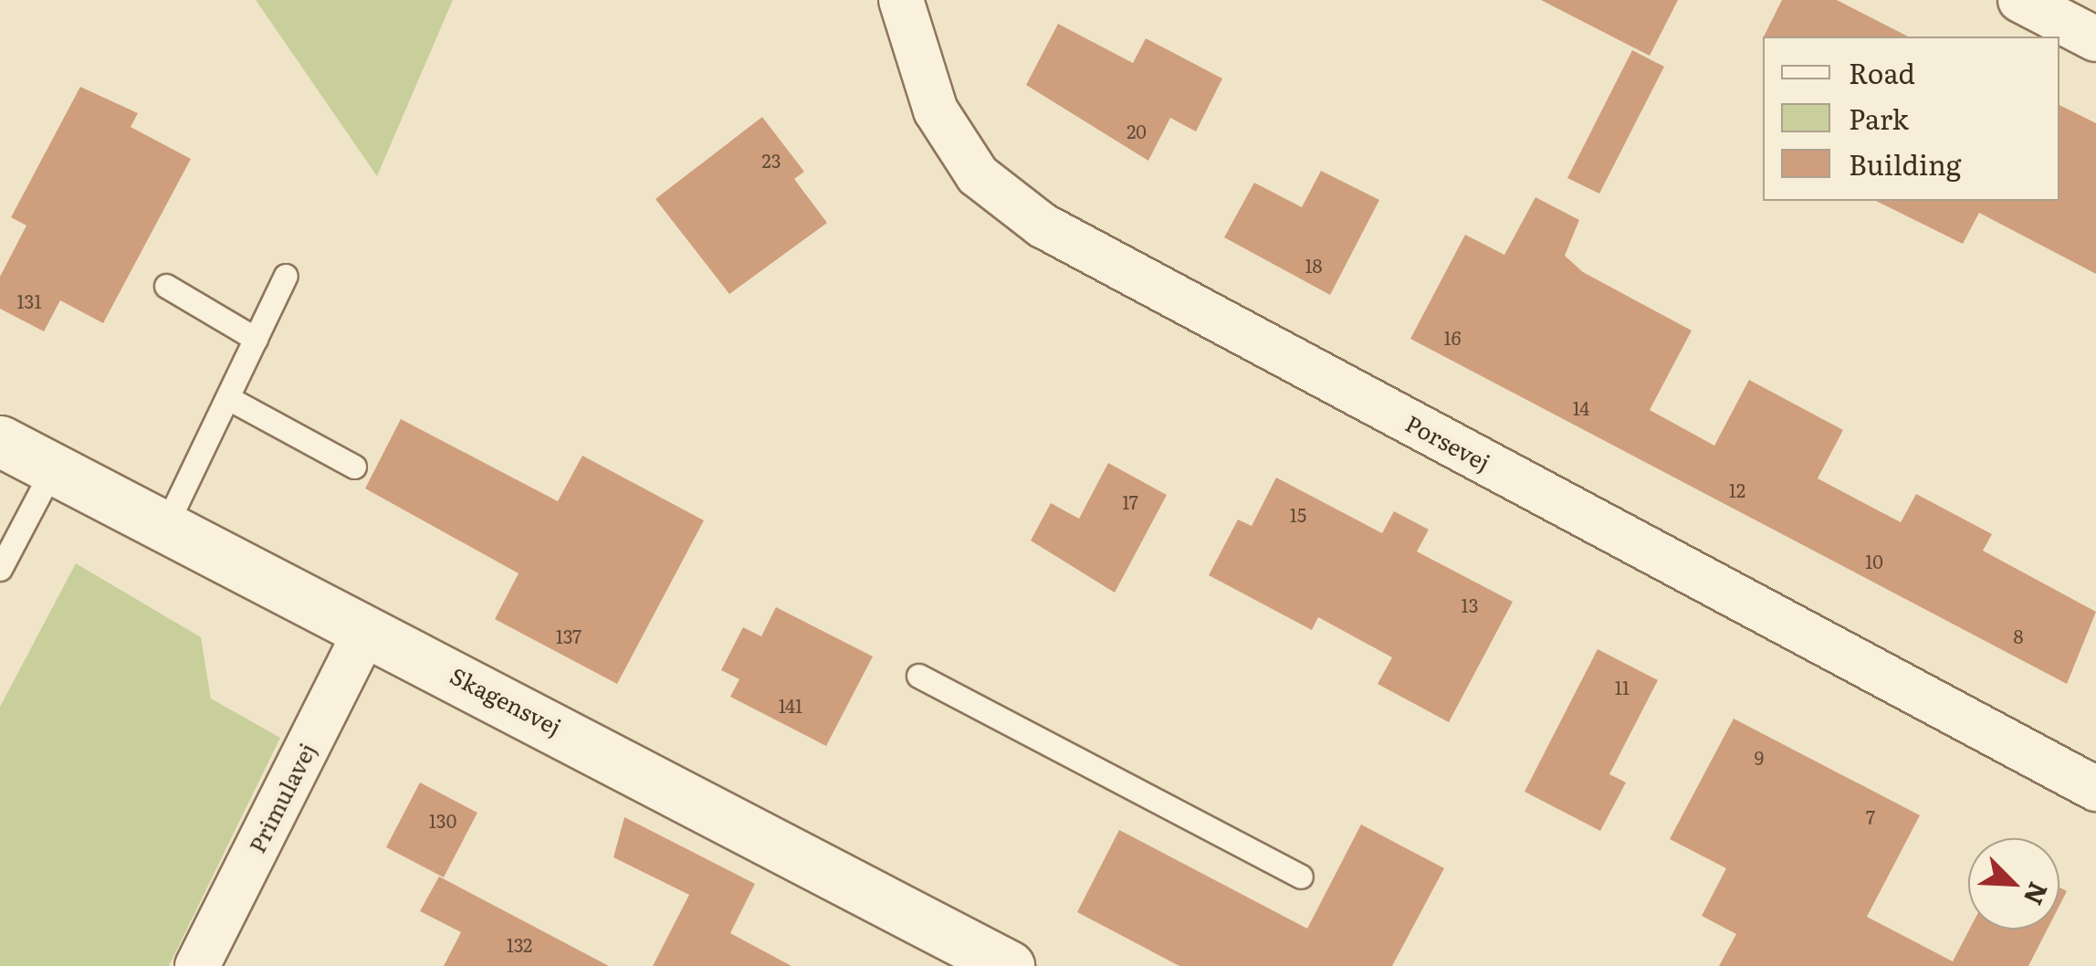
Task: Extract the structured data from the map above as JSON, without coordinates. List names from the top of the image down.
{
  "streets": {
    "street": ["Porsevej", "Skagensvej", "Primulavej"]
  },
  "crossings": [
    ["Skagensvej", "Primulavej"]
  ],
  "house_numbers": [
    "20",
    "23",
    "18",
    "131",
    "16",
    "14",
    "12",
    "17",
    "15",
    "10",
    "13",
    "137",
    "8",
    "11",
    "141",
    "9",
    "7",
    "130",
    "132"
  ],
  "legend": ["Road", "Park", "Building"],
  "north": "bottom right"
}
